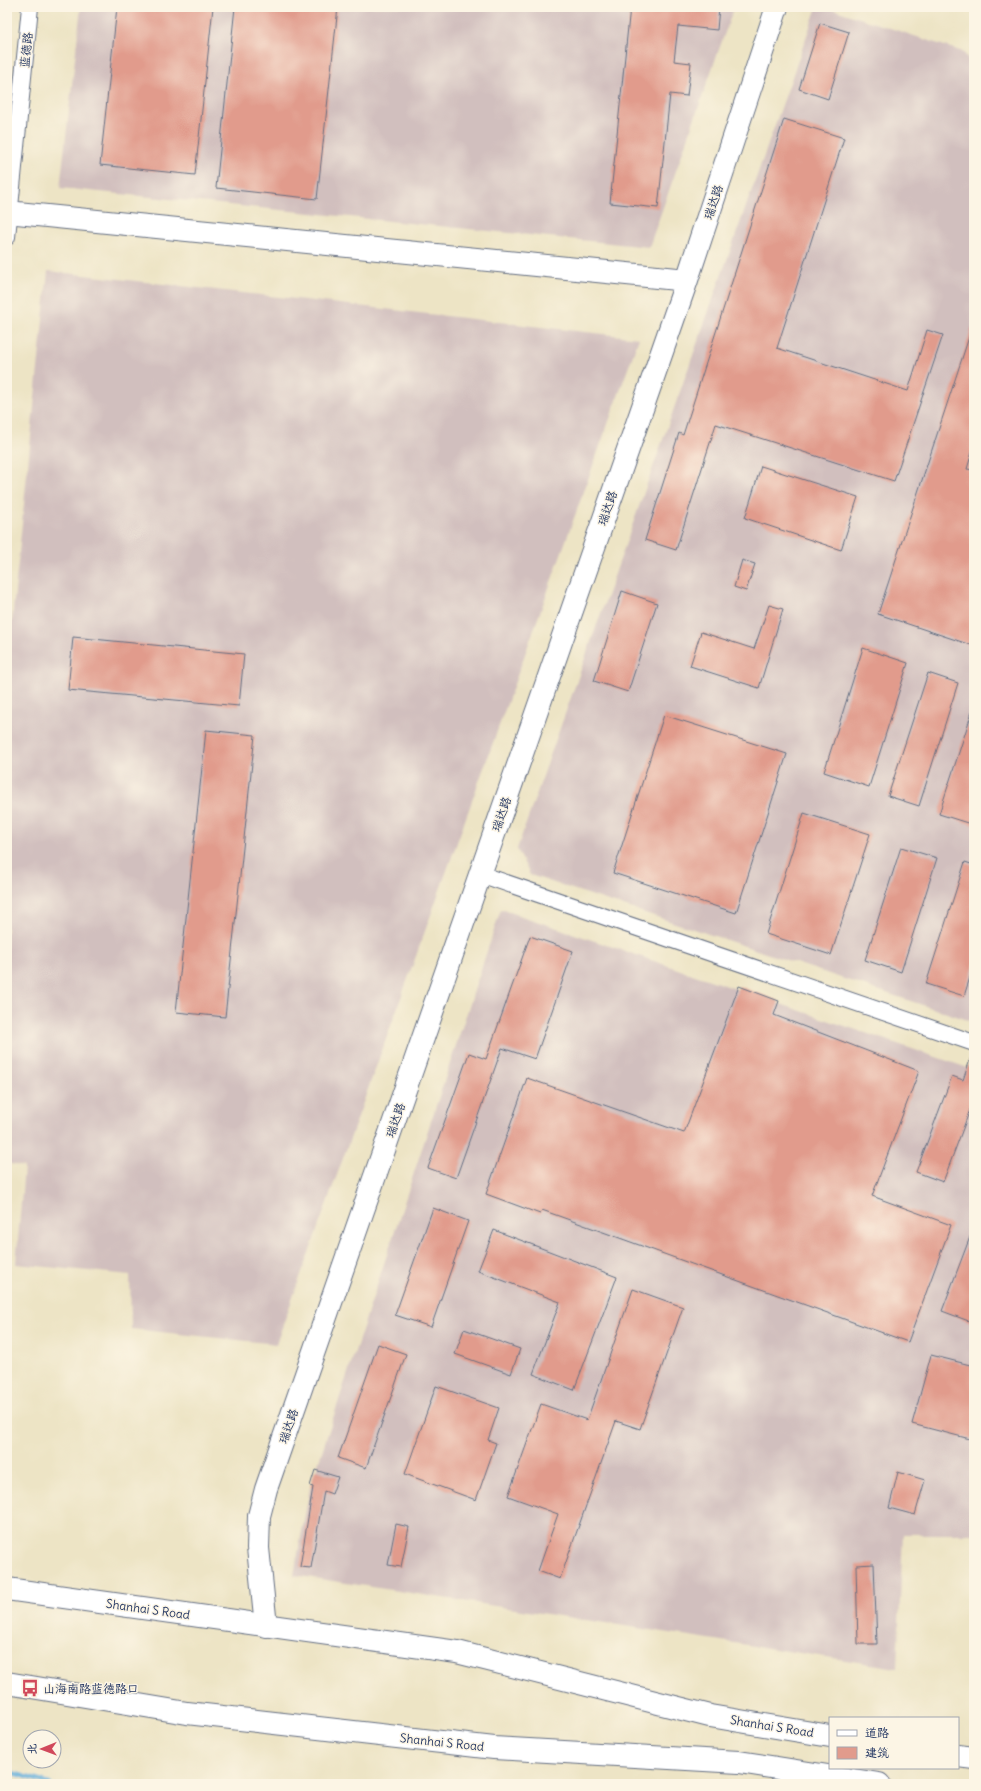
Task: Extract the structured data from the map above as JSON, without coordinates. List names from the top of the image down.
{
  "streets": {
    "street": ["蓝德路", "瑞达路", "Shanhai S Road"]
  },
  "crossings": [
    ["瑞达路", "Shanhai S Road"]
  ],
  "places": {
    "bus stop": ["山海南路蓝德路口"]
  },
  "legend": ["道路", "建筑"],
  "north": "left"
}
